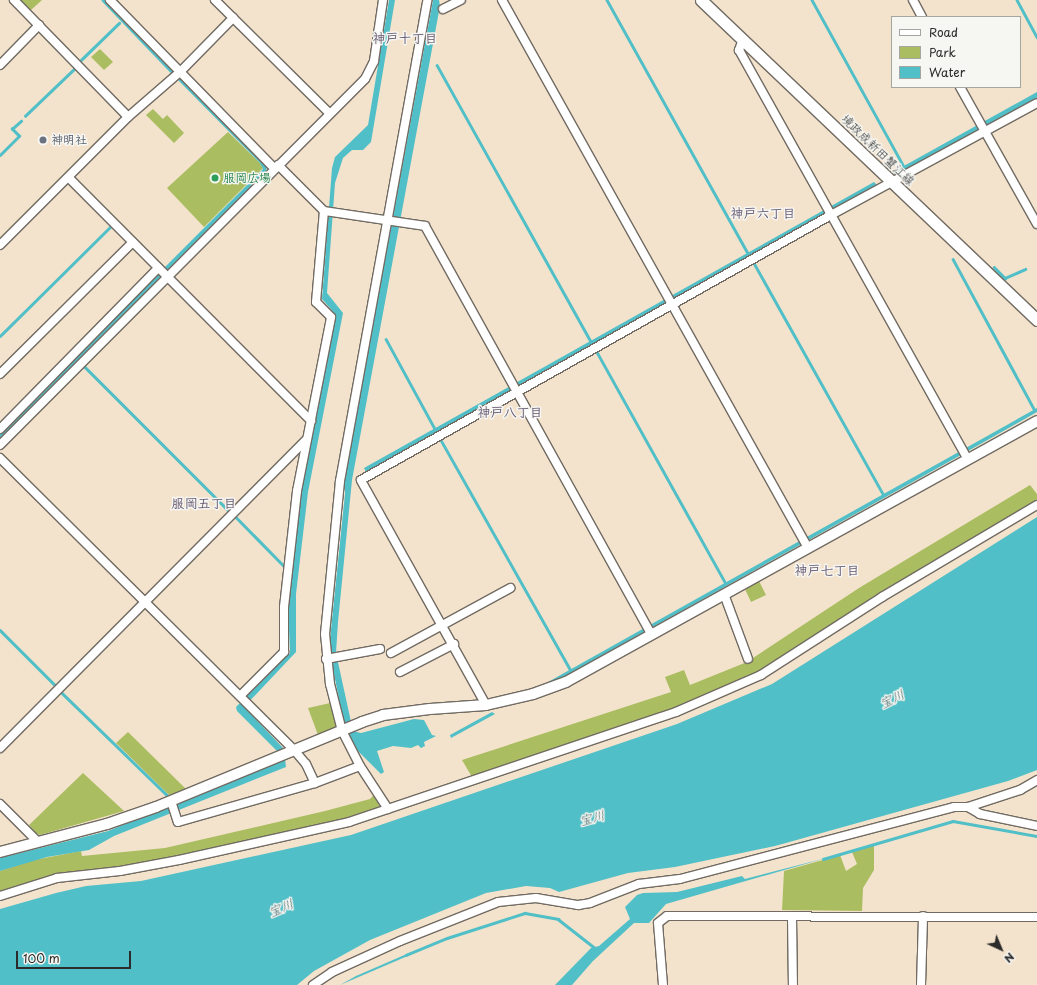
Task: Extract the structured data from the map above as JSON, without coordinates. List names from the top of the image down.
{
  "streets": {
    "main road": ["境政成新田蟹江線"]
  },
  "districts": [
    "神戸十丁目",
    "神戸六丁目",
    "神戸八丁目",
    "服岡五丁目",
    "神戸七丁目"
  ],
  "water": ["宝川"],
  "places": ["神明社", "服岡広場"],
  "legend": ["Road", "Park", "Water"],
  "scale_bar": "100 m",
  "north": "bottom right"
}
